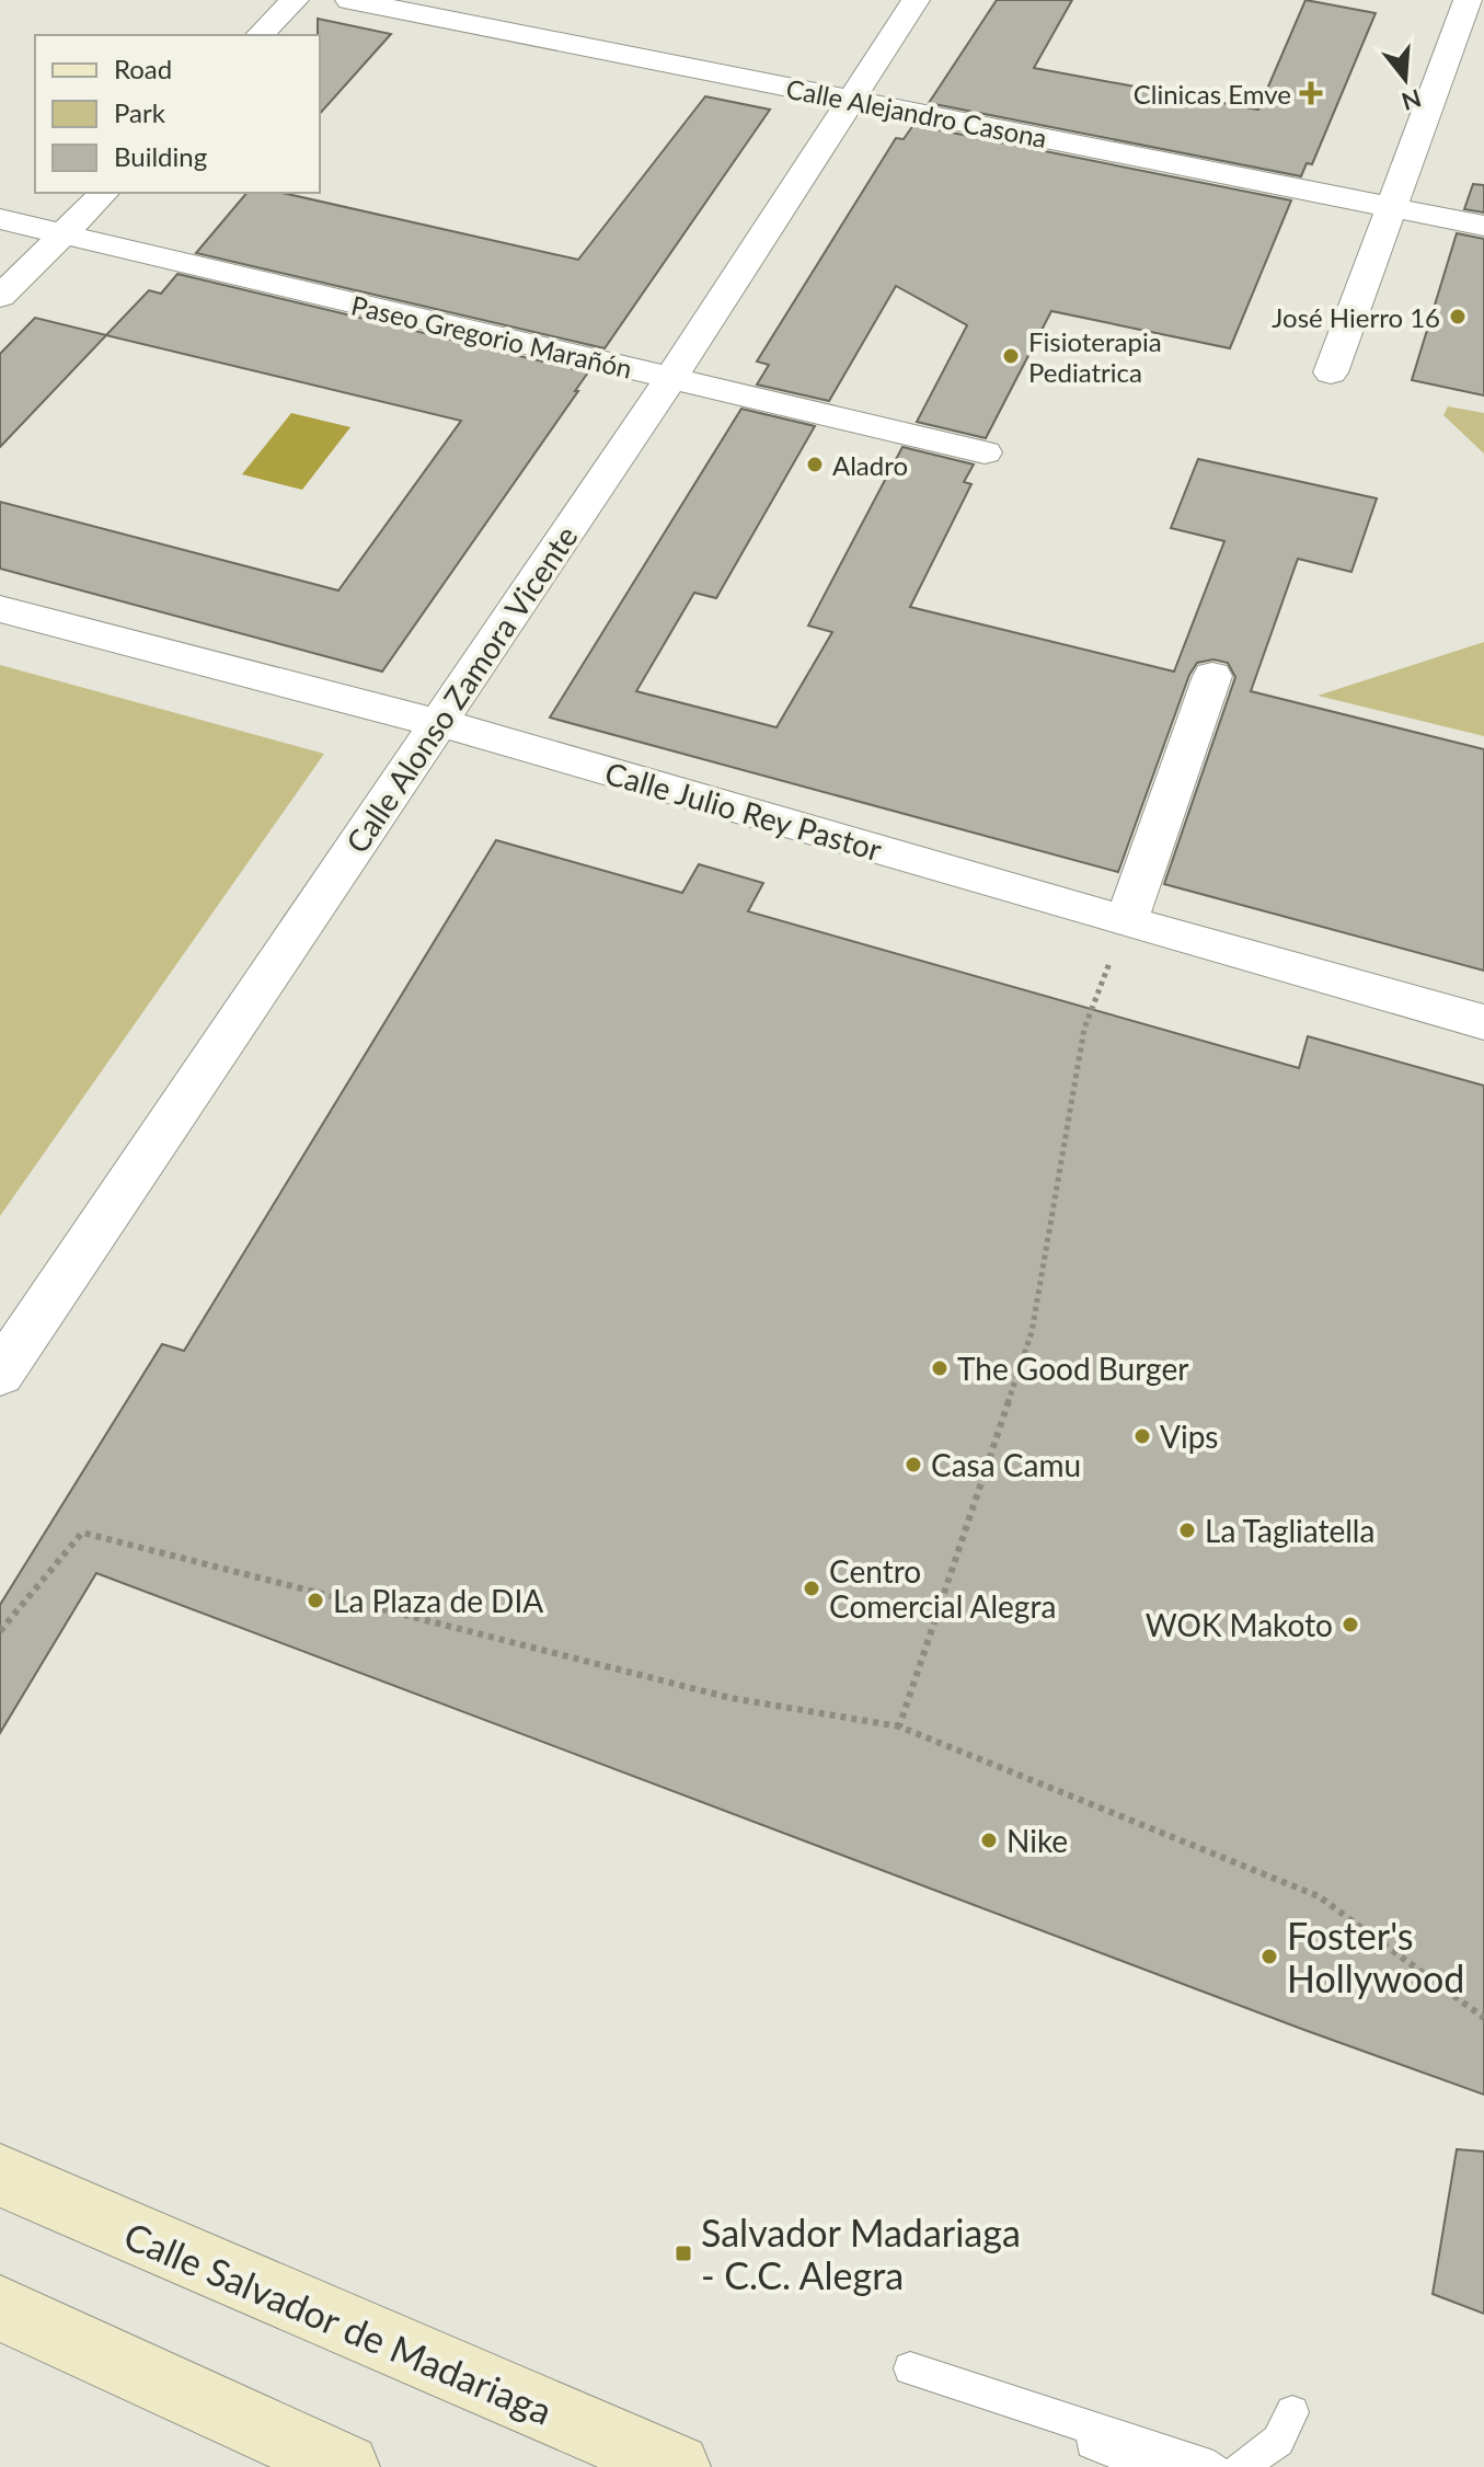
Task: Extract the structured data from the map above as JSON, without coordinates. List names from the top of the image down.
{
  "streets": {
    "street": [
      "Calle Alejandro Casona",
      "Paseo Gregorio Marañón",
      "Calle Alonso Zamora Vicente",
      "Calle Julio Rey Pastor",
      "Calle Salvador de Madariaga"
    ]
  },
  "crossings": [
    ["Calle Alejandro Casona", "Calle Alonso Zamora Vicente"],
    ["Paseo Gregorio Marañón", "Calle Alonso Zamora Vicente"],
    ["Calle Alonso Zamora Vicente", "Calle Julio Rey Pastor"]
  ],
  "places": {
    "health": ["Clinicas Emve"],
    "other": [
      "José Hierro 16",
      "Fisioterapia Pediatrica",
      "Aladro",
      "The Good Burger",
      "Vips",
      "Casa Camu",
      "La Tagliatella",
      "Centro Comercial Alegra",
      "La Plaza de DIA",
      "WOK Makoto",
      "Nike",
      "Foster's Hollywood"
    ],
    "transit": ["Salvador Madariaga - C.C. Alegra"]
  },
  "legend": ["Road", "Park", "Building"],
  "north": "bottom"
}
